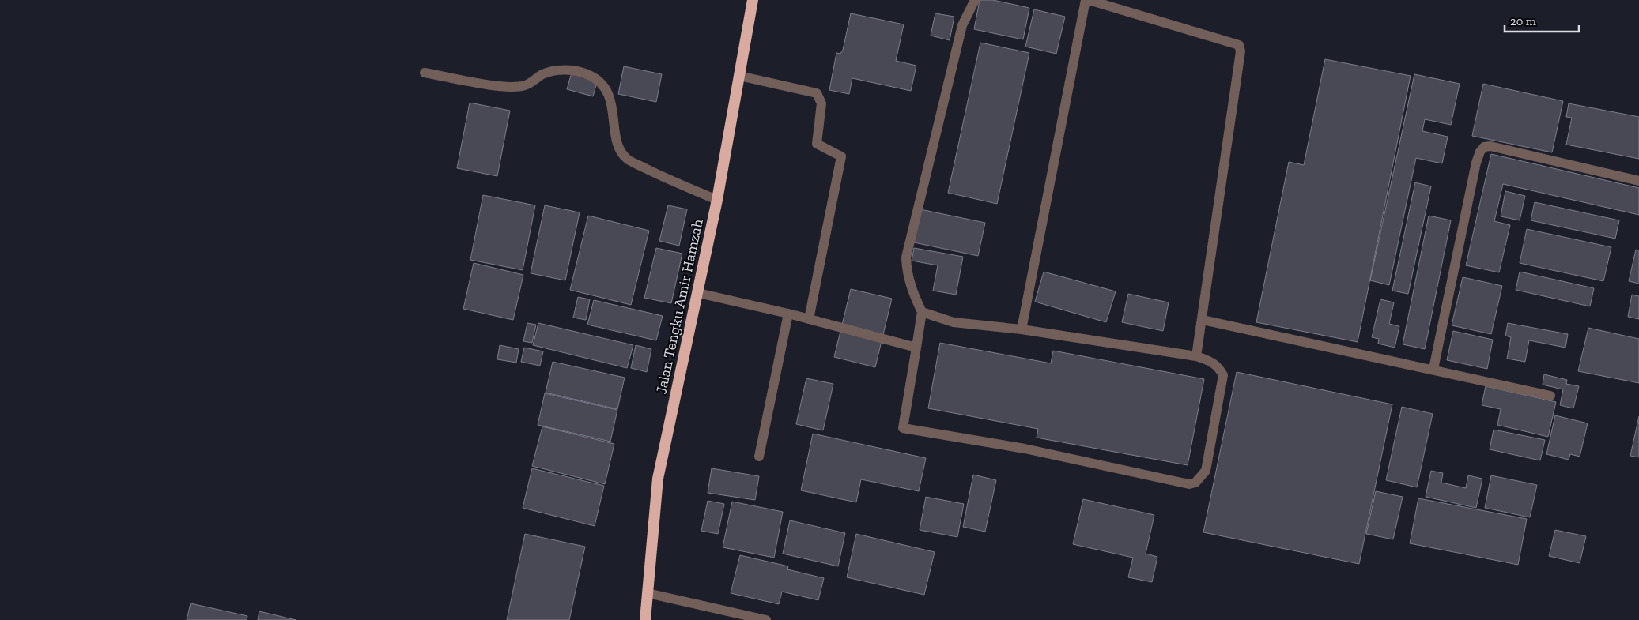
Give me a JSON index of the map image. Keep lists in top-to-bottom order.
{
  "streets": {
    "highway": ["Jalan Tengku Amir Hamzah"]
  },
  "scale_bar": "20 m"
}
